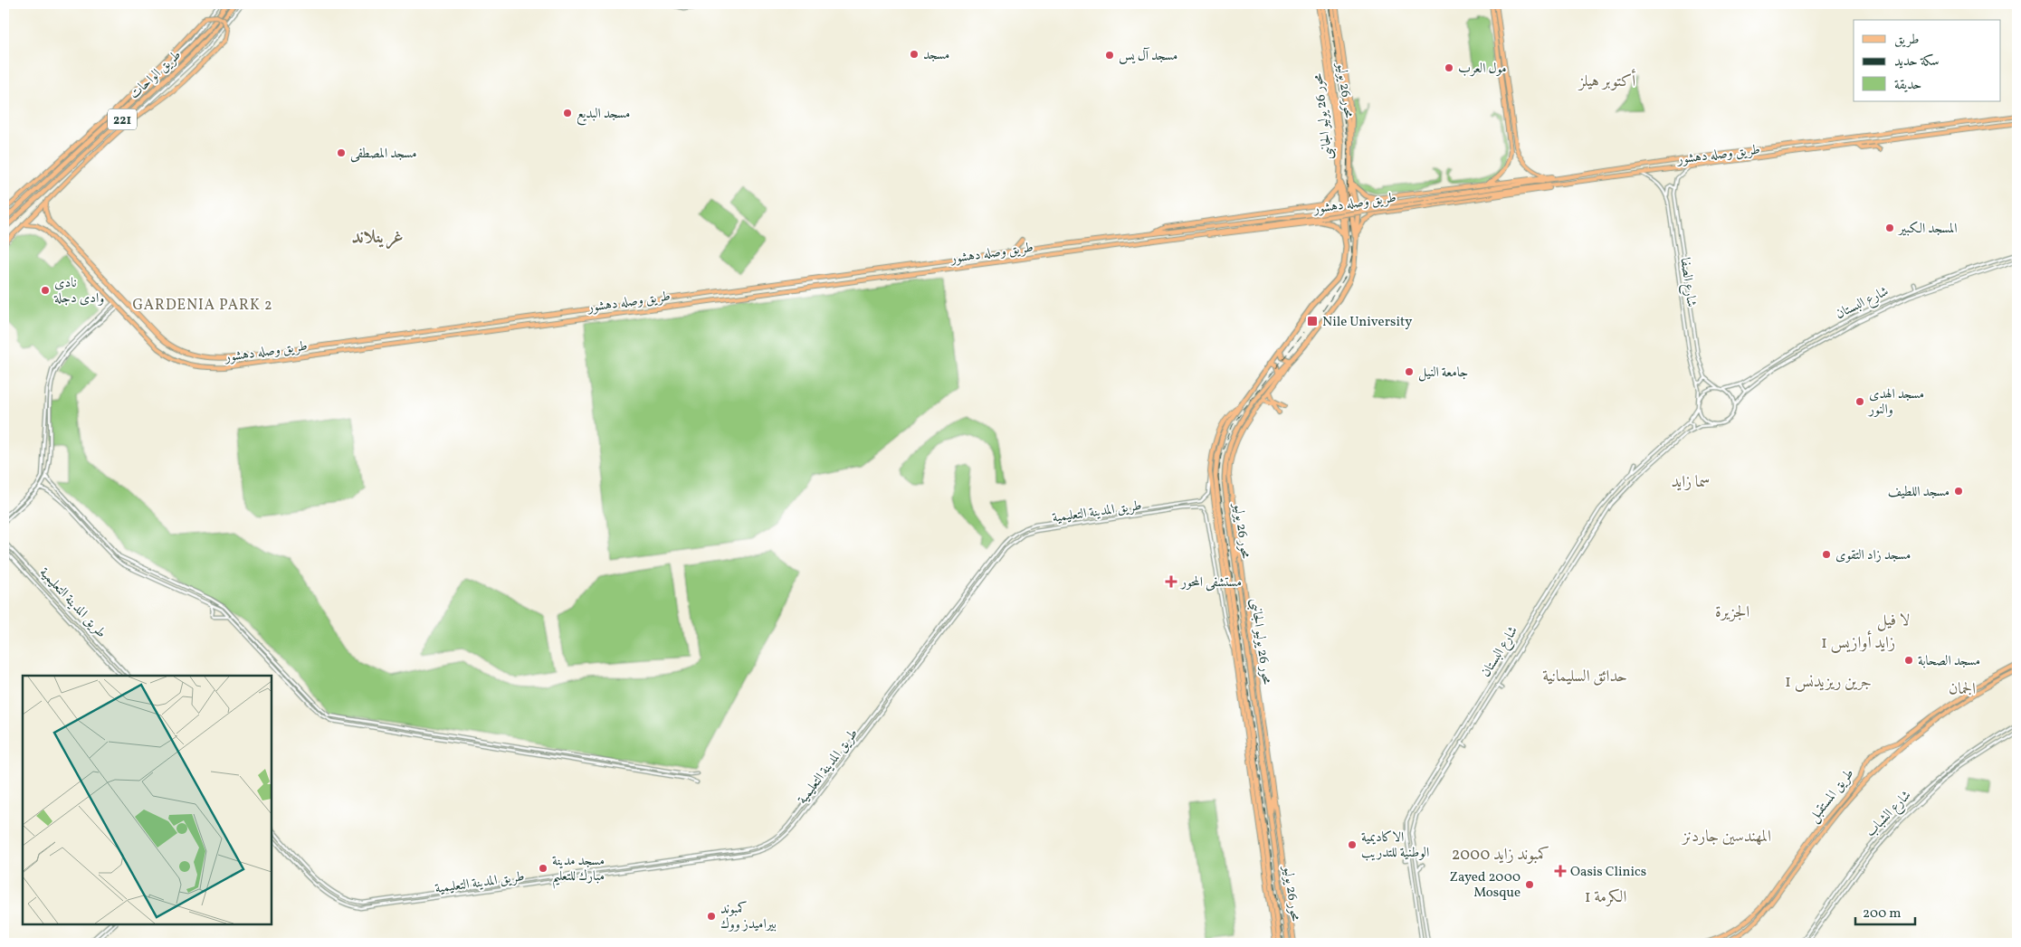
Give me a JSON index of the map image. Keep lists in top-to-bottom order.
{
  "streets": {
    "highway": ["طريق الواحات", "محور 26 يوليو", "221"],
    "main road": ["محور 26 يوليو الجانبى", "طريق وصله دهشور", "طريق المستقبل"],
    "street": [
      "شارع الصفا",
      "شارع البستان",
      "طريق المدينة التعليمية",
      "شارع الشباب"
    ]
  },
  "crossings": [
    ["محور 26 يوليو", "محور 26 يوليو الجانبى"],
    ["محور 26 يوليو الجانبى", "طريق المدينة التعليمية"],
    ["شارع الصفا", "شارع البستان"]
  ],
  "districts": [
    "أكتوبر هيلز",
    "غرينلاند",
    "GARDENIA PARK 2",
    "سما زايد",
    "الجزيرة",
    "لا فيل",
    "زايد أوازيس 1",
    "حدائق السليمانية",
    "جرين ريزيدنس 1",
    "الجمان",
    "المهندسين جاردنز",
    "كمبوند زايد 2000",
    "الكرمة 1"
  ],
  "places": {
    "other": [
      "مسجد",
      "مسجد آل يس",
      "مول العرب",
      "مسجد البديع",
      "مسجد المصطفى",
      "المسجد الكبير",
      "نادى وادى دجلة",
      "جامعة النيل",
      "مسجد الهدى والنور",
      "مسجد اللطيف",
      "مسجد زاد التقوى",
      "مسجد الصحابة",
      "الاكاديمية الوطنية للتدريب",
      "مسجد مدينة مبارك للتعليم",
      "Zayed 2000 Mosque",
      "كمبوند بيراميدز ووك"
    ],
    "transit": ["Nile University"],
    "health": ["مستشفى المحور", "Oasis Clinics"]
  },
  "legend": ["طريق", "سكة حديد", "حديقة"],
  "scale_bar": "200 m"
}
